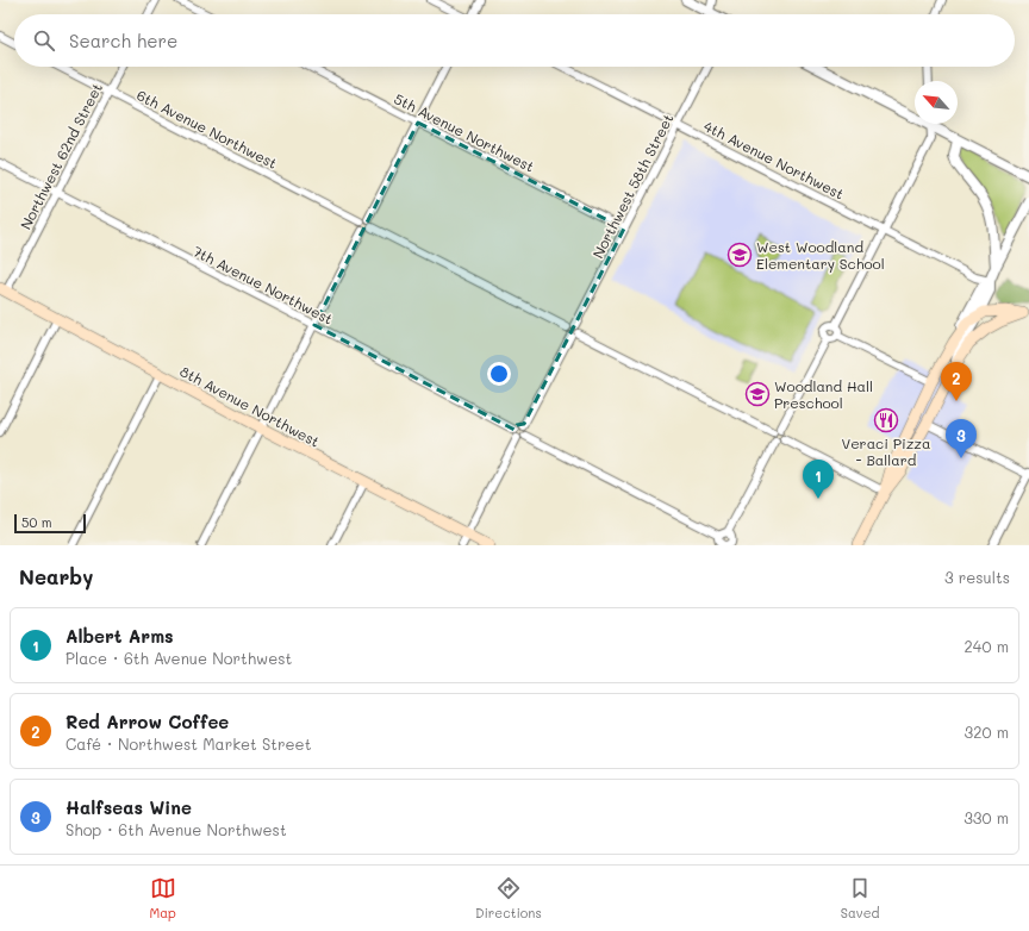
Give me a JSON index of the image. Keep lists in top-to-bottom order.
{
  "streets": {
    "main road": ["8th Avenue Northwest"],
    "street": [
      "6th Avenue Northwest",
      "5th Avenue Northwest",
      "Northwest 62nd Street",
      "4th Avenue Northwest",
      "Northwest 58th Street",
      "7th Avenue Northwest"
    ]
  },
  "crossings": [
    ["6th Avenue Northwest", "Northwest 62nd Street"],
    ["5th Avenue Northwest", "Northwest 58th Street"],
    ["Northwest 62nd Street", "7th Avenue Northwest"],
    ["Northwest 62nd Street", "8th Avenue Northwest"],
    ["4th Avenue Northwest", "Northwest 58th Street"]
  ],
  "places": {
    "school or university": ["West Woodland Elementary School", "Woodland Hall Preschool"],
    "restaurant": ["Veraci Pizza - Ballard"]
  },
  "scale_bar": "50 m",
  "north": "top left",
  "page": {
    "search": "Search here",
    "pins": ["2", "3", "1"],
    "scale": "50 m",
    "heading": ["Nearby", "3 results"],
    "list": [
      {
        "mark": "1",
        "name": "Albert Arms",
        "note": "Place · 6th Avenue Northwest",
        "value": "240 m"
      },
      {
        "mark": "2",
        "name": "Red Arrow Coffee",
        "note": "Café · Northwest Market Street",
        "value": "320 m"
      },
      {
        "mark": "3",
        "name": "Halfseas Wine",
        "note": "Shop · 6th Avenue Northwest",
        "value": "330 m"
      }
    ],
    "nav": ["Map", "Directions", "Saved"]
  }
}
